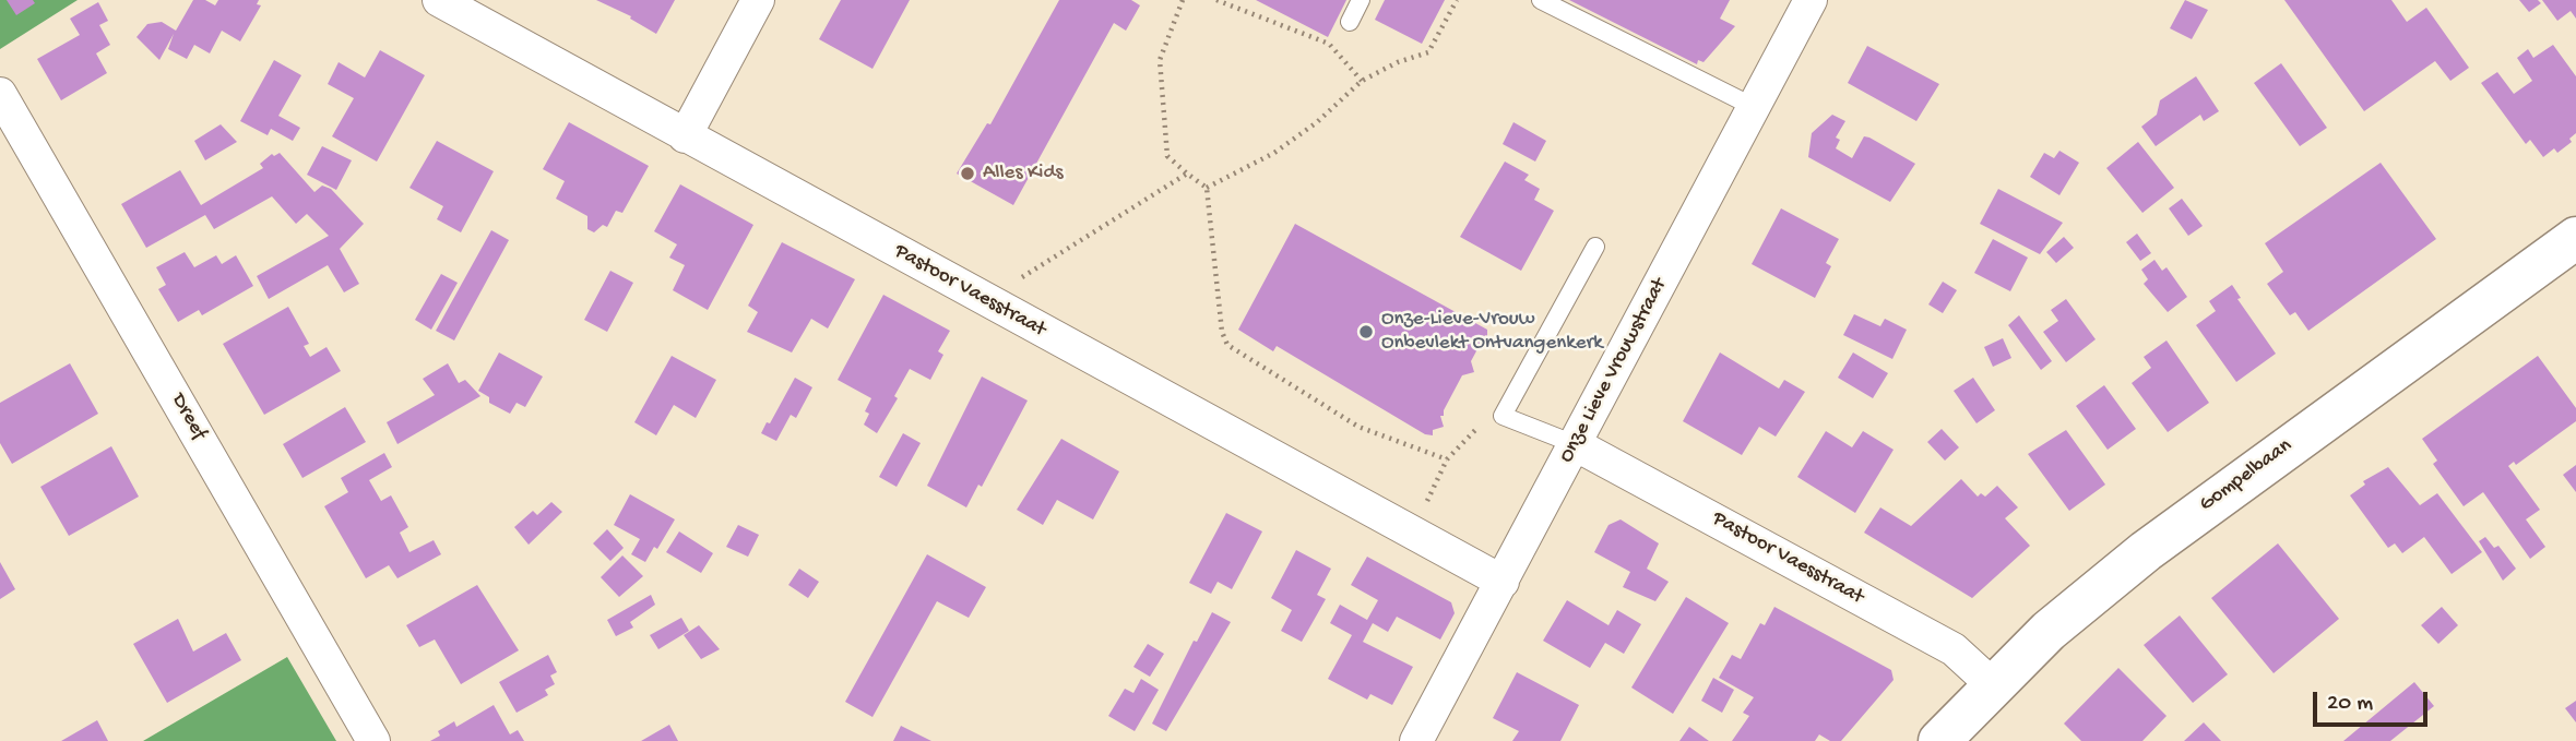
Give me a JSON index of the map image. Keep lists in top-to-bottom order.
{
  "streets": {
    "street": [
      "Pastoor Vaesstraat",
      "Onze Lieve Vrouwstraat",
      "Dreef",
      "Gompelbaan"
    ]
  },
  "crossings": [
    ["Pastoor Vaesstraat", "Onze Lieve Vrouwstraat"],
    ["Pastoor Vaesstraat", "Gompelbaan"]
  ],
  "places": ["Alles Kids", "Onze-Lieve-Vrouw Onbevlekt Ontvangenkerk"],
  "scale_bar": "20 m"
}
